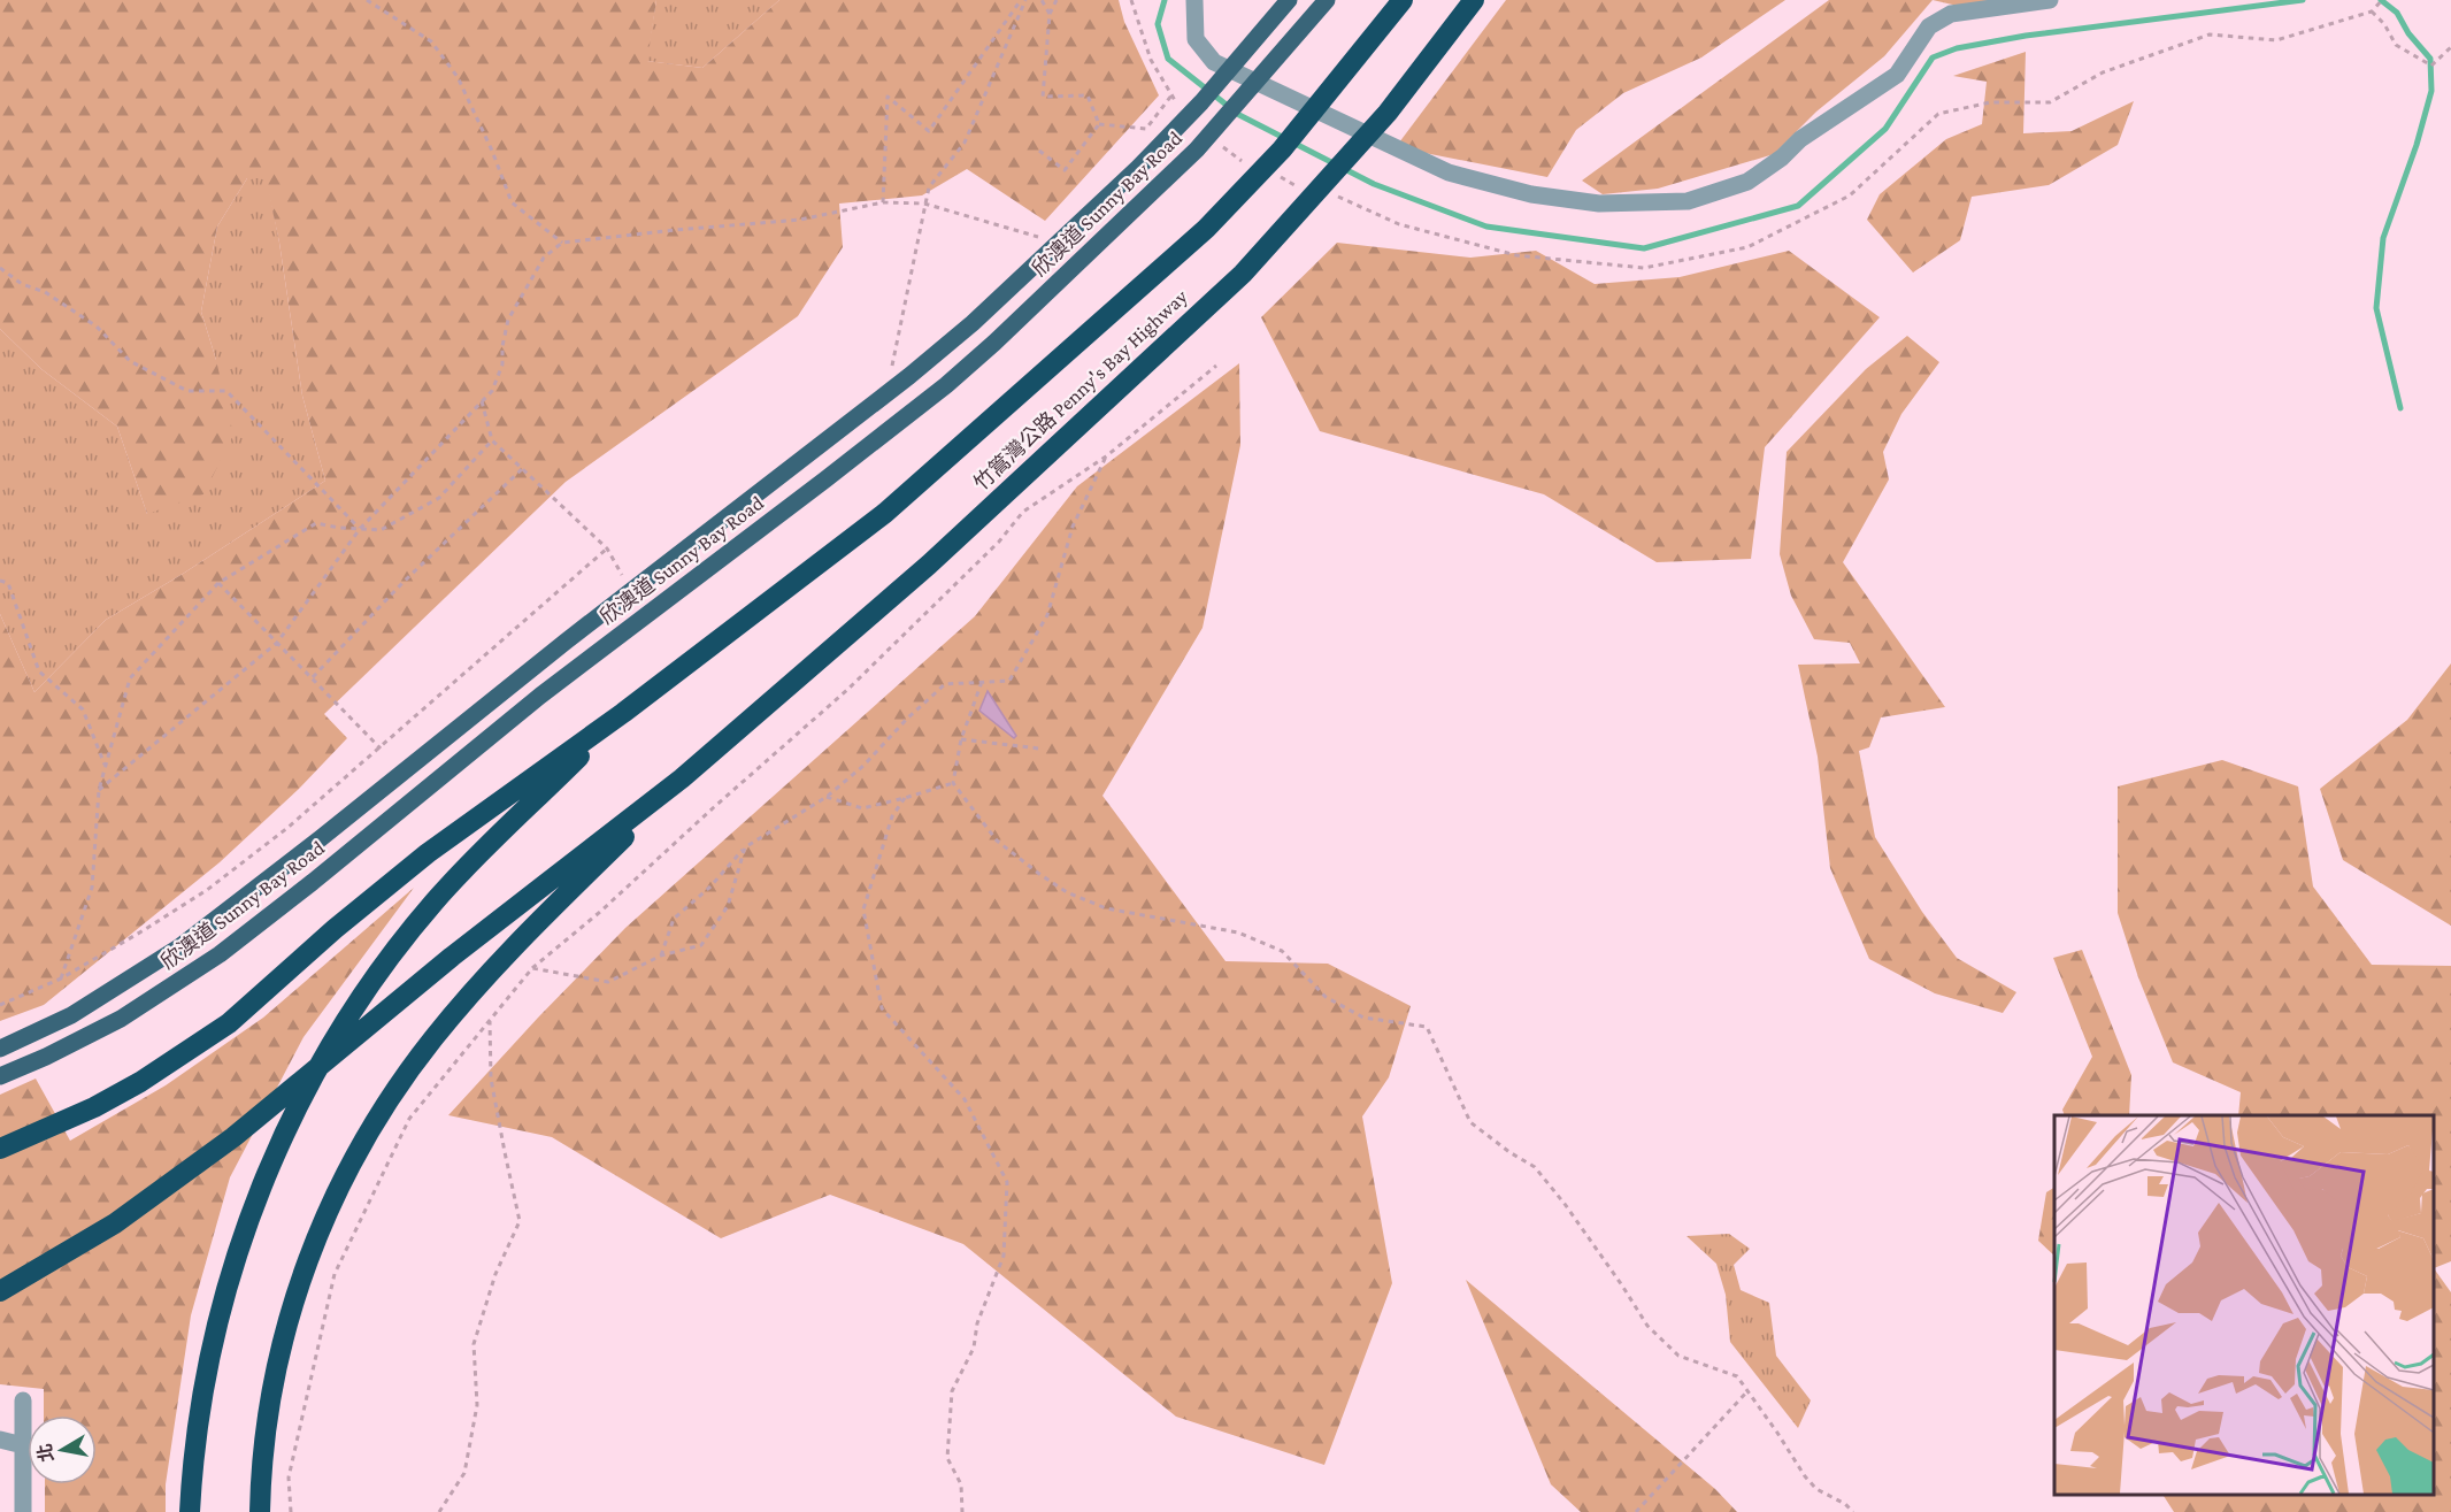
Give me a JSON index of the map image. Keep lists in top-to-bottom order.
{
  "streets": {
    "highway": ["竹篙灣公路 Penny's Bay Highway"],
    "main road": ["欣澳道 Sunny Bay Road"]
  },
  "north": "left"
}
